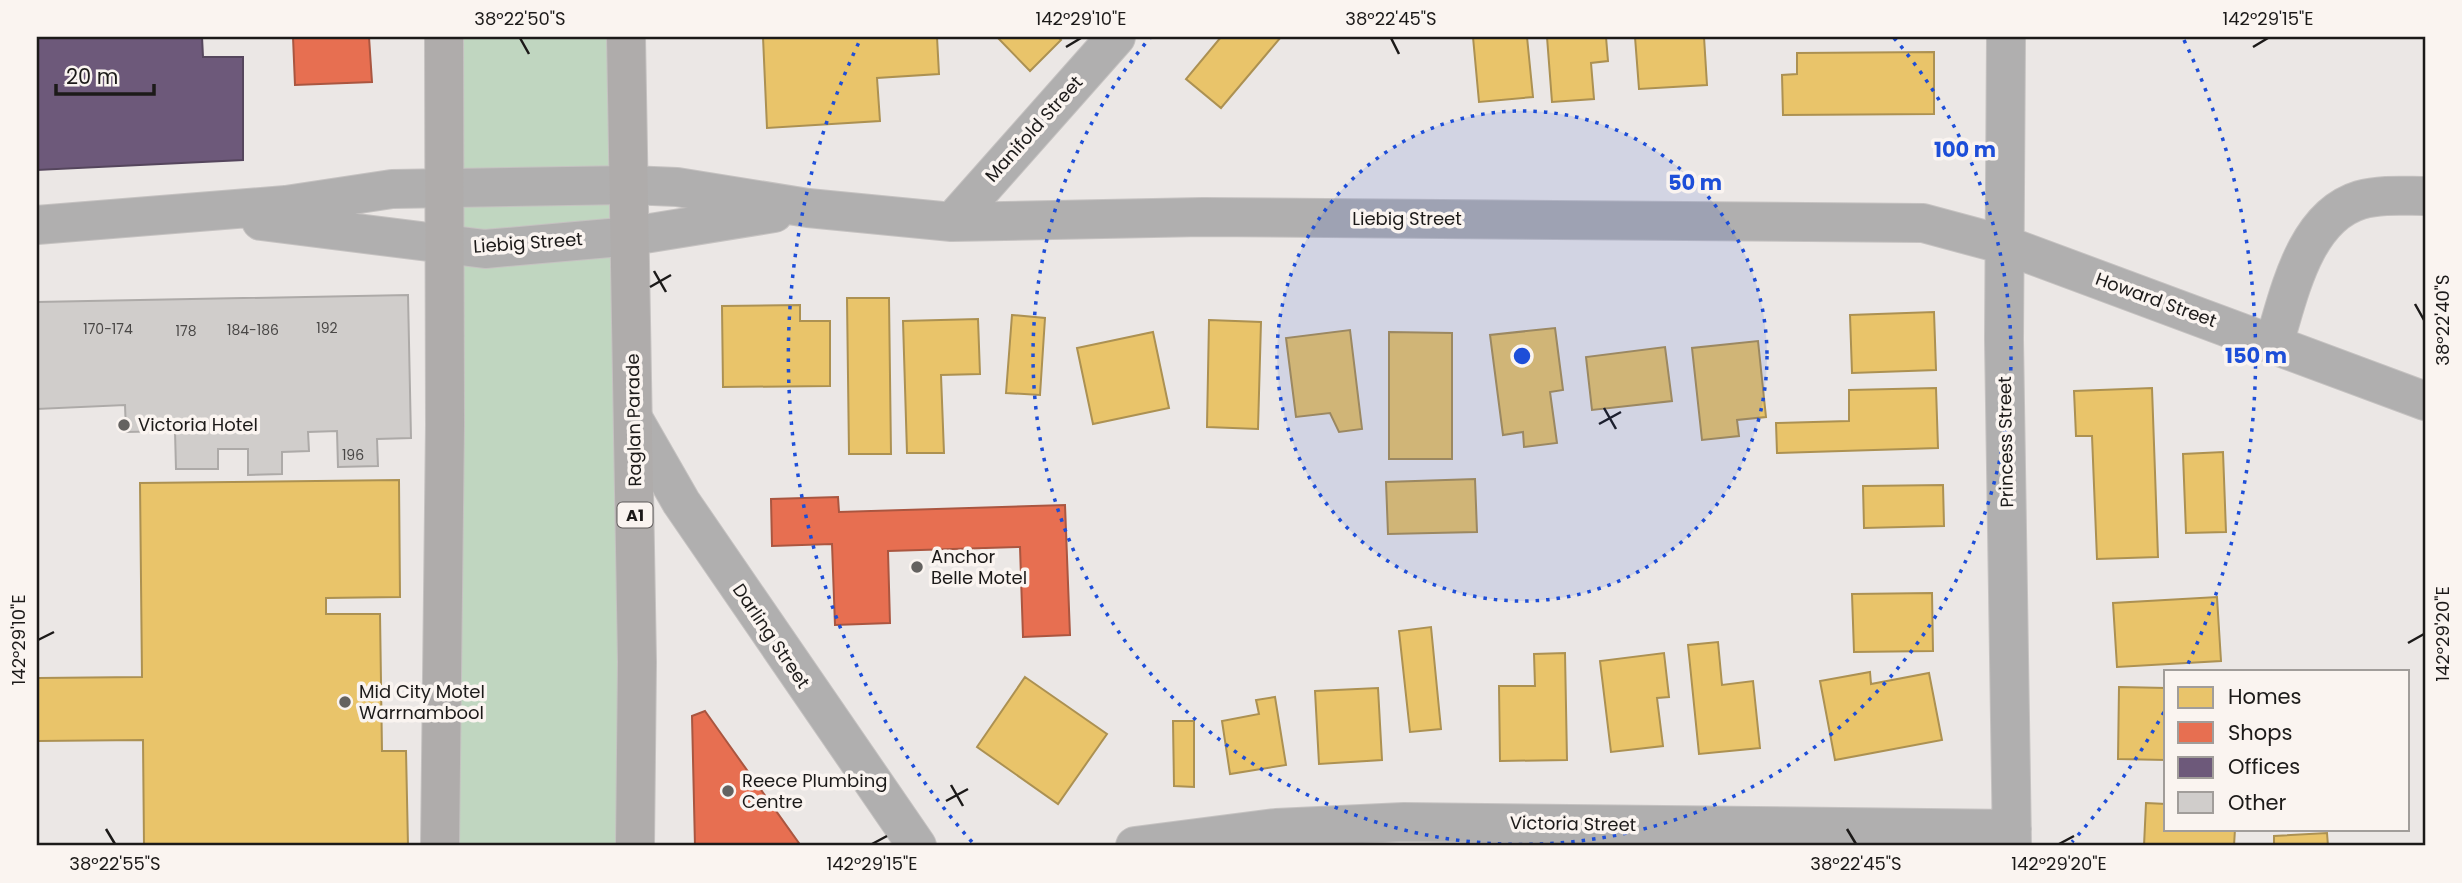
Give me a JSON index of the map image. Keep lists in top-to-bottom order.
{
  "streets": {
    "highway": ["Raglan Parade", "A1"],
    "street": [
      "Manifold Street",
      "Liebig Street",
      "Howard Street",
      "Princess Street",
      "Darling Street",
      "Victoria Street"
    ]
  },
  "crossings": [
    ["Manifold Street", "Liebig Street"],
    ["Liebig Street", "Howard Street"],
    ["Liebig Street", "Raglan Parade"],
    ["Liebig Street", "Princess Street"],
    ["Howard Street", "Princess Street"],
    ["Raglan Parade", "Darling Street"],
    ["Princess Street", "Victoria Street"]
  ],
  "places": [
    "Victoria Hotel",
    "Anchor Belle Motel",
    "Mid City Motel Warrnambool",
    "Reece Plumbing Centre"
  ],
  "house_numbers": [
    "192",
    "170-174",
    "184-186",
    "178",
    "196"
  ],
  "legend": [
    "Homes",
    "Shops",
    "Offices",
    "Other"
  ],
  "scale_bar": "20 m",
  "coordinates": [
    "38°22'50\"S",
    "142°29'10\"E",
    "38°22'45\"S",
    "142°29'15\"E",
    "38°22'40\"S",
    "142°29'20\"E",
    "38°22'55\"S"
  ],
  "rings": ["100 m", "50 m", "150 m"]
}
